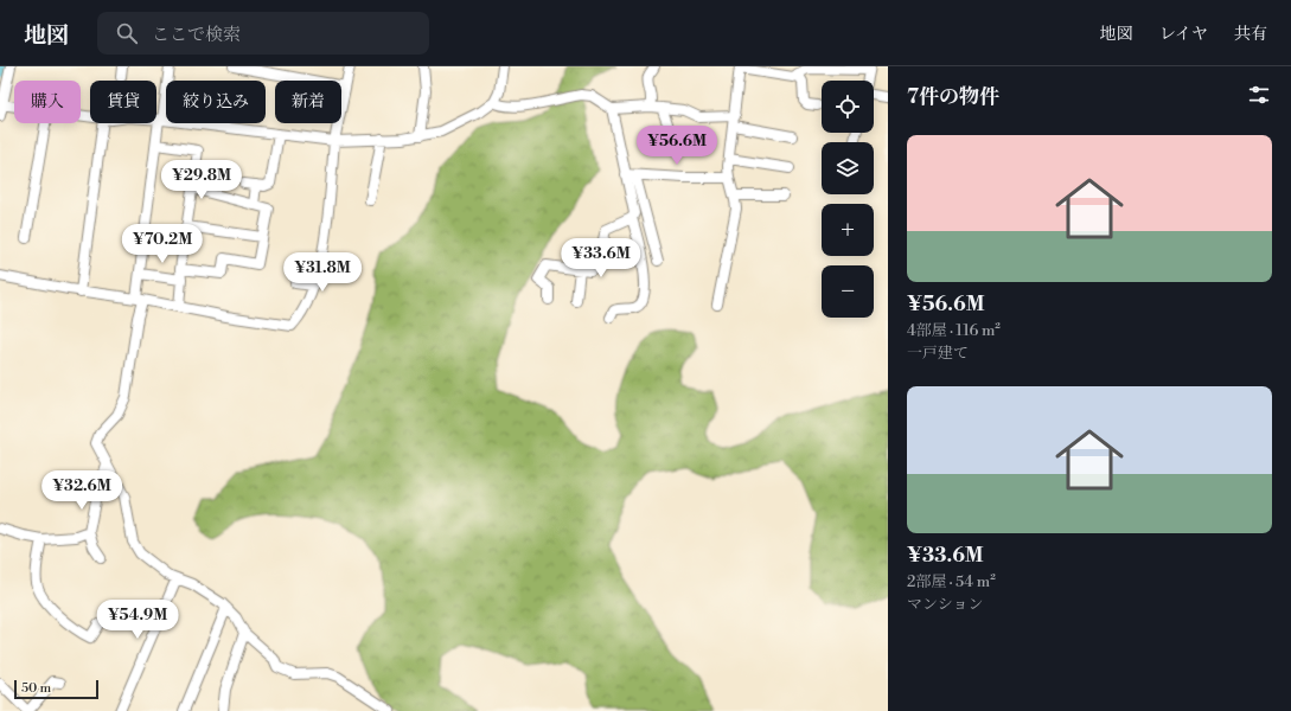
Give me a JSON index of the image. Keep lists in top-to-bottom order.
{
  "scale_bar": "50 m",
  "page": {
    "header": "地図",
    "search": "ここで検索",
    "nav": ["地図", "レイヤ", "共有"],
    "heading": "7件の物件",
    "map_buttons": ["+", "−"],
    "chip": [
      "購入",
      "賃貸",
      "絞り込み",
      "新着"
    ],
    "list": [
      {
        "name": "¥56.6M",
        "note": "4部屋 · 116 m² · 一戸建て"
      },
      {
        "name": "¥33.6M",
        "note": "2部屋 · 54 m² · マンション"
      }
    ],
    "price": [
      "¥56.6M",
      "¥29.8M",
      "¥70.2M",
      "¥33.6M",
      "¥31.8M",
      "¥32.6M",
      "¥54.9M"
    ],
    "scale": "50 m"
  }
}
